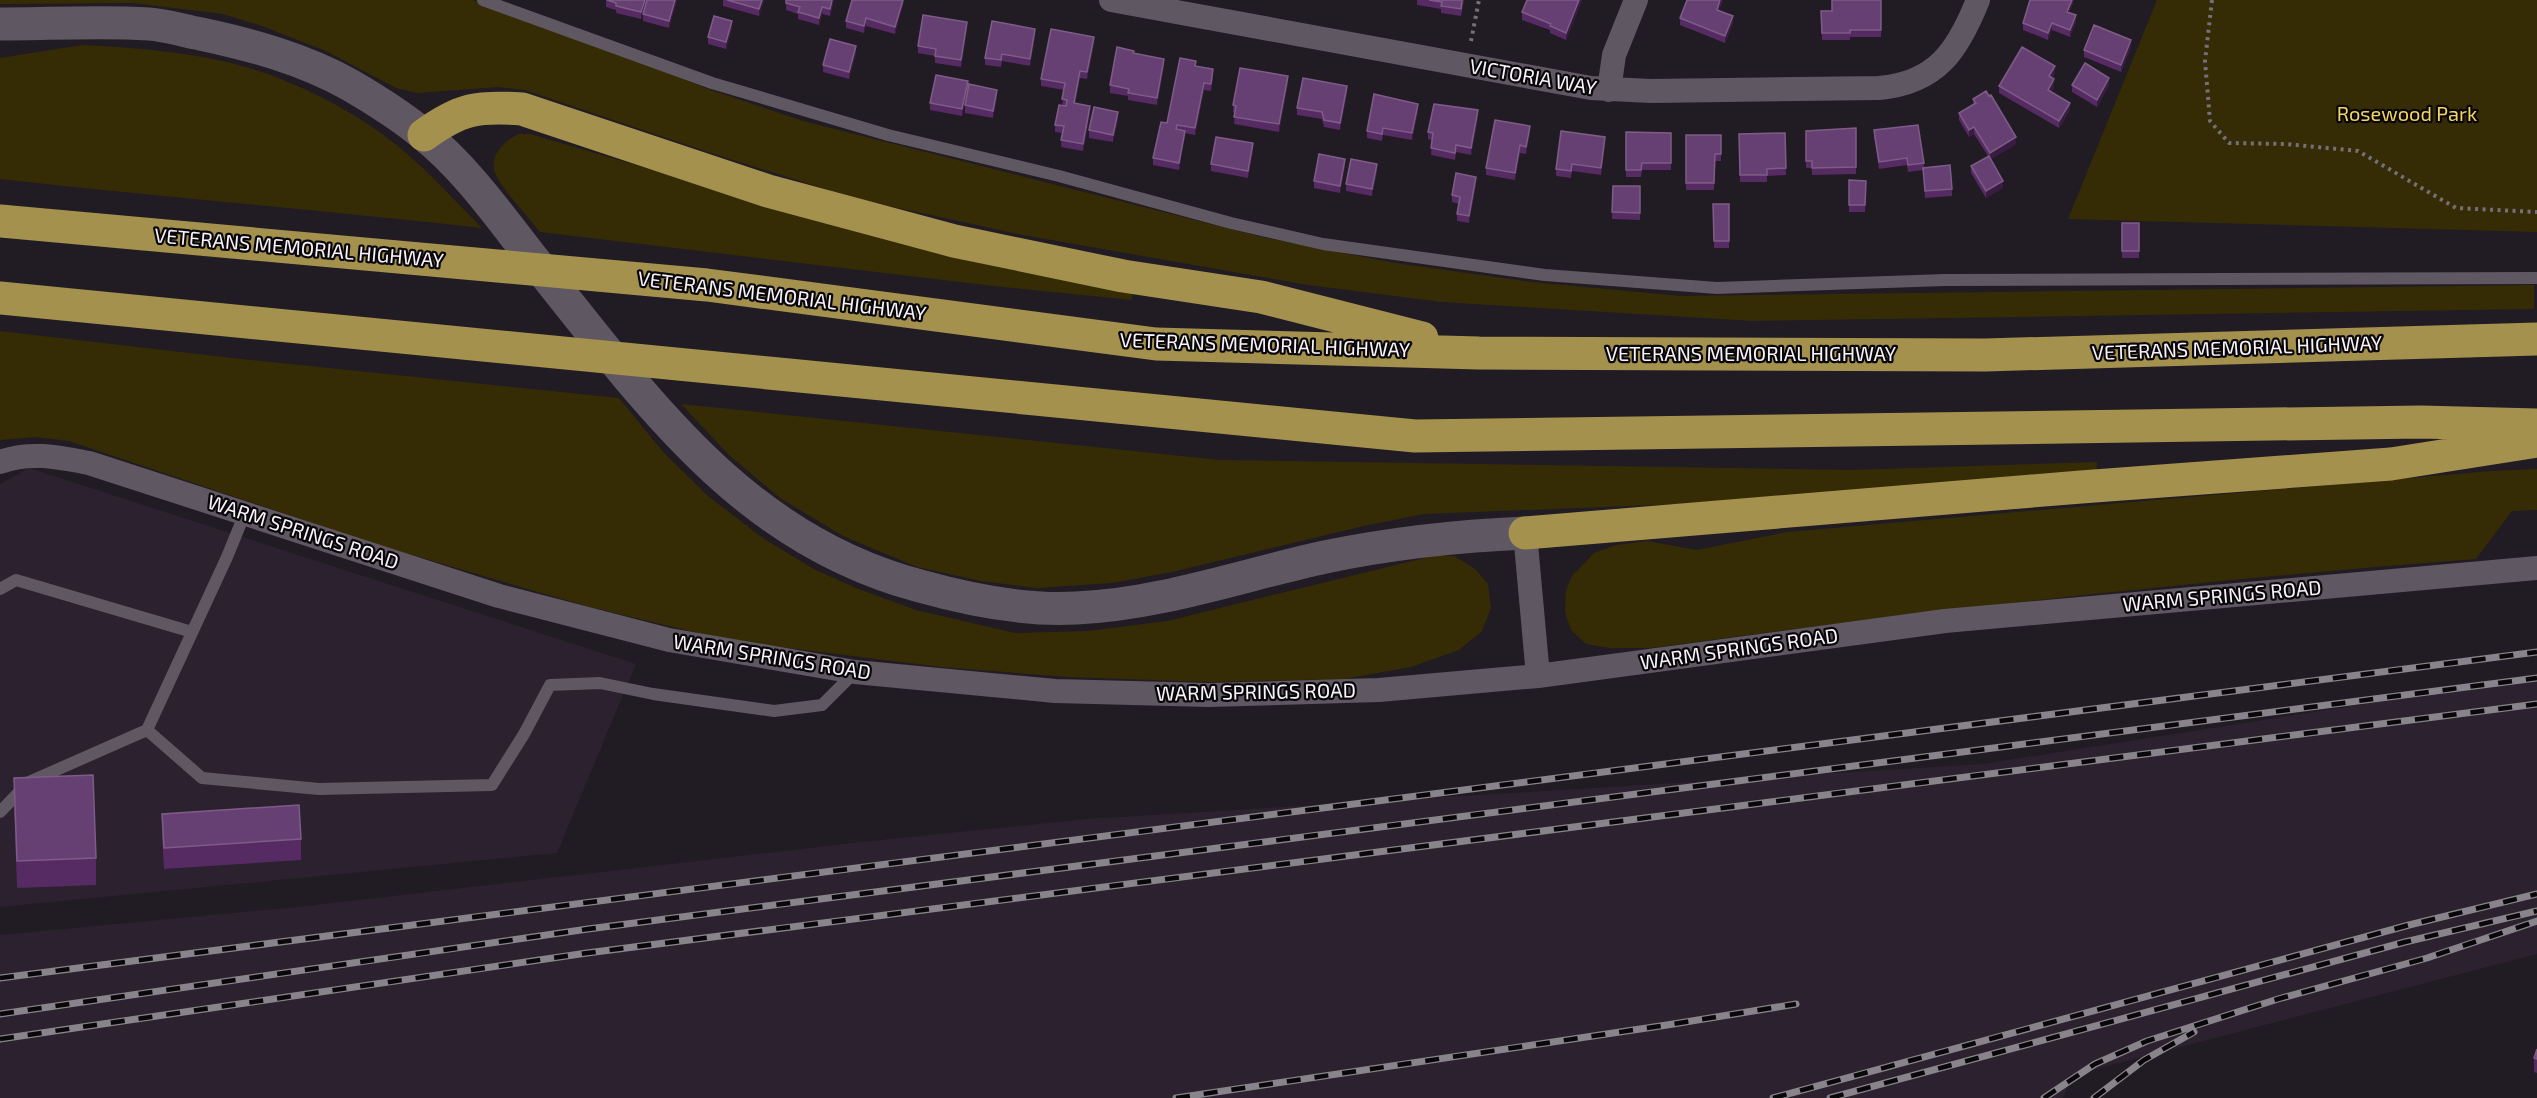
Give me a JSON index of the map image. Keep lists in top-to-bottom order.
{
  "streets": {
    "highway": ["VETERANS MEMORIAL HIGHWAY"],
    "street": ["VICTORIA WAY", "WARM SPRINGS ROAD"]
  },
  "parks": ["Rosewood Park"]
}
